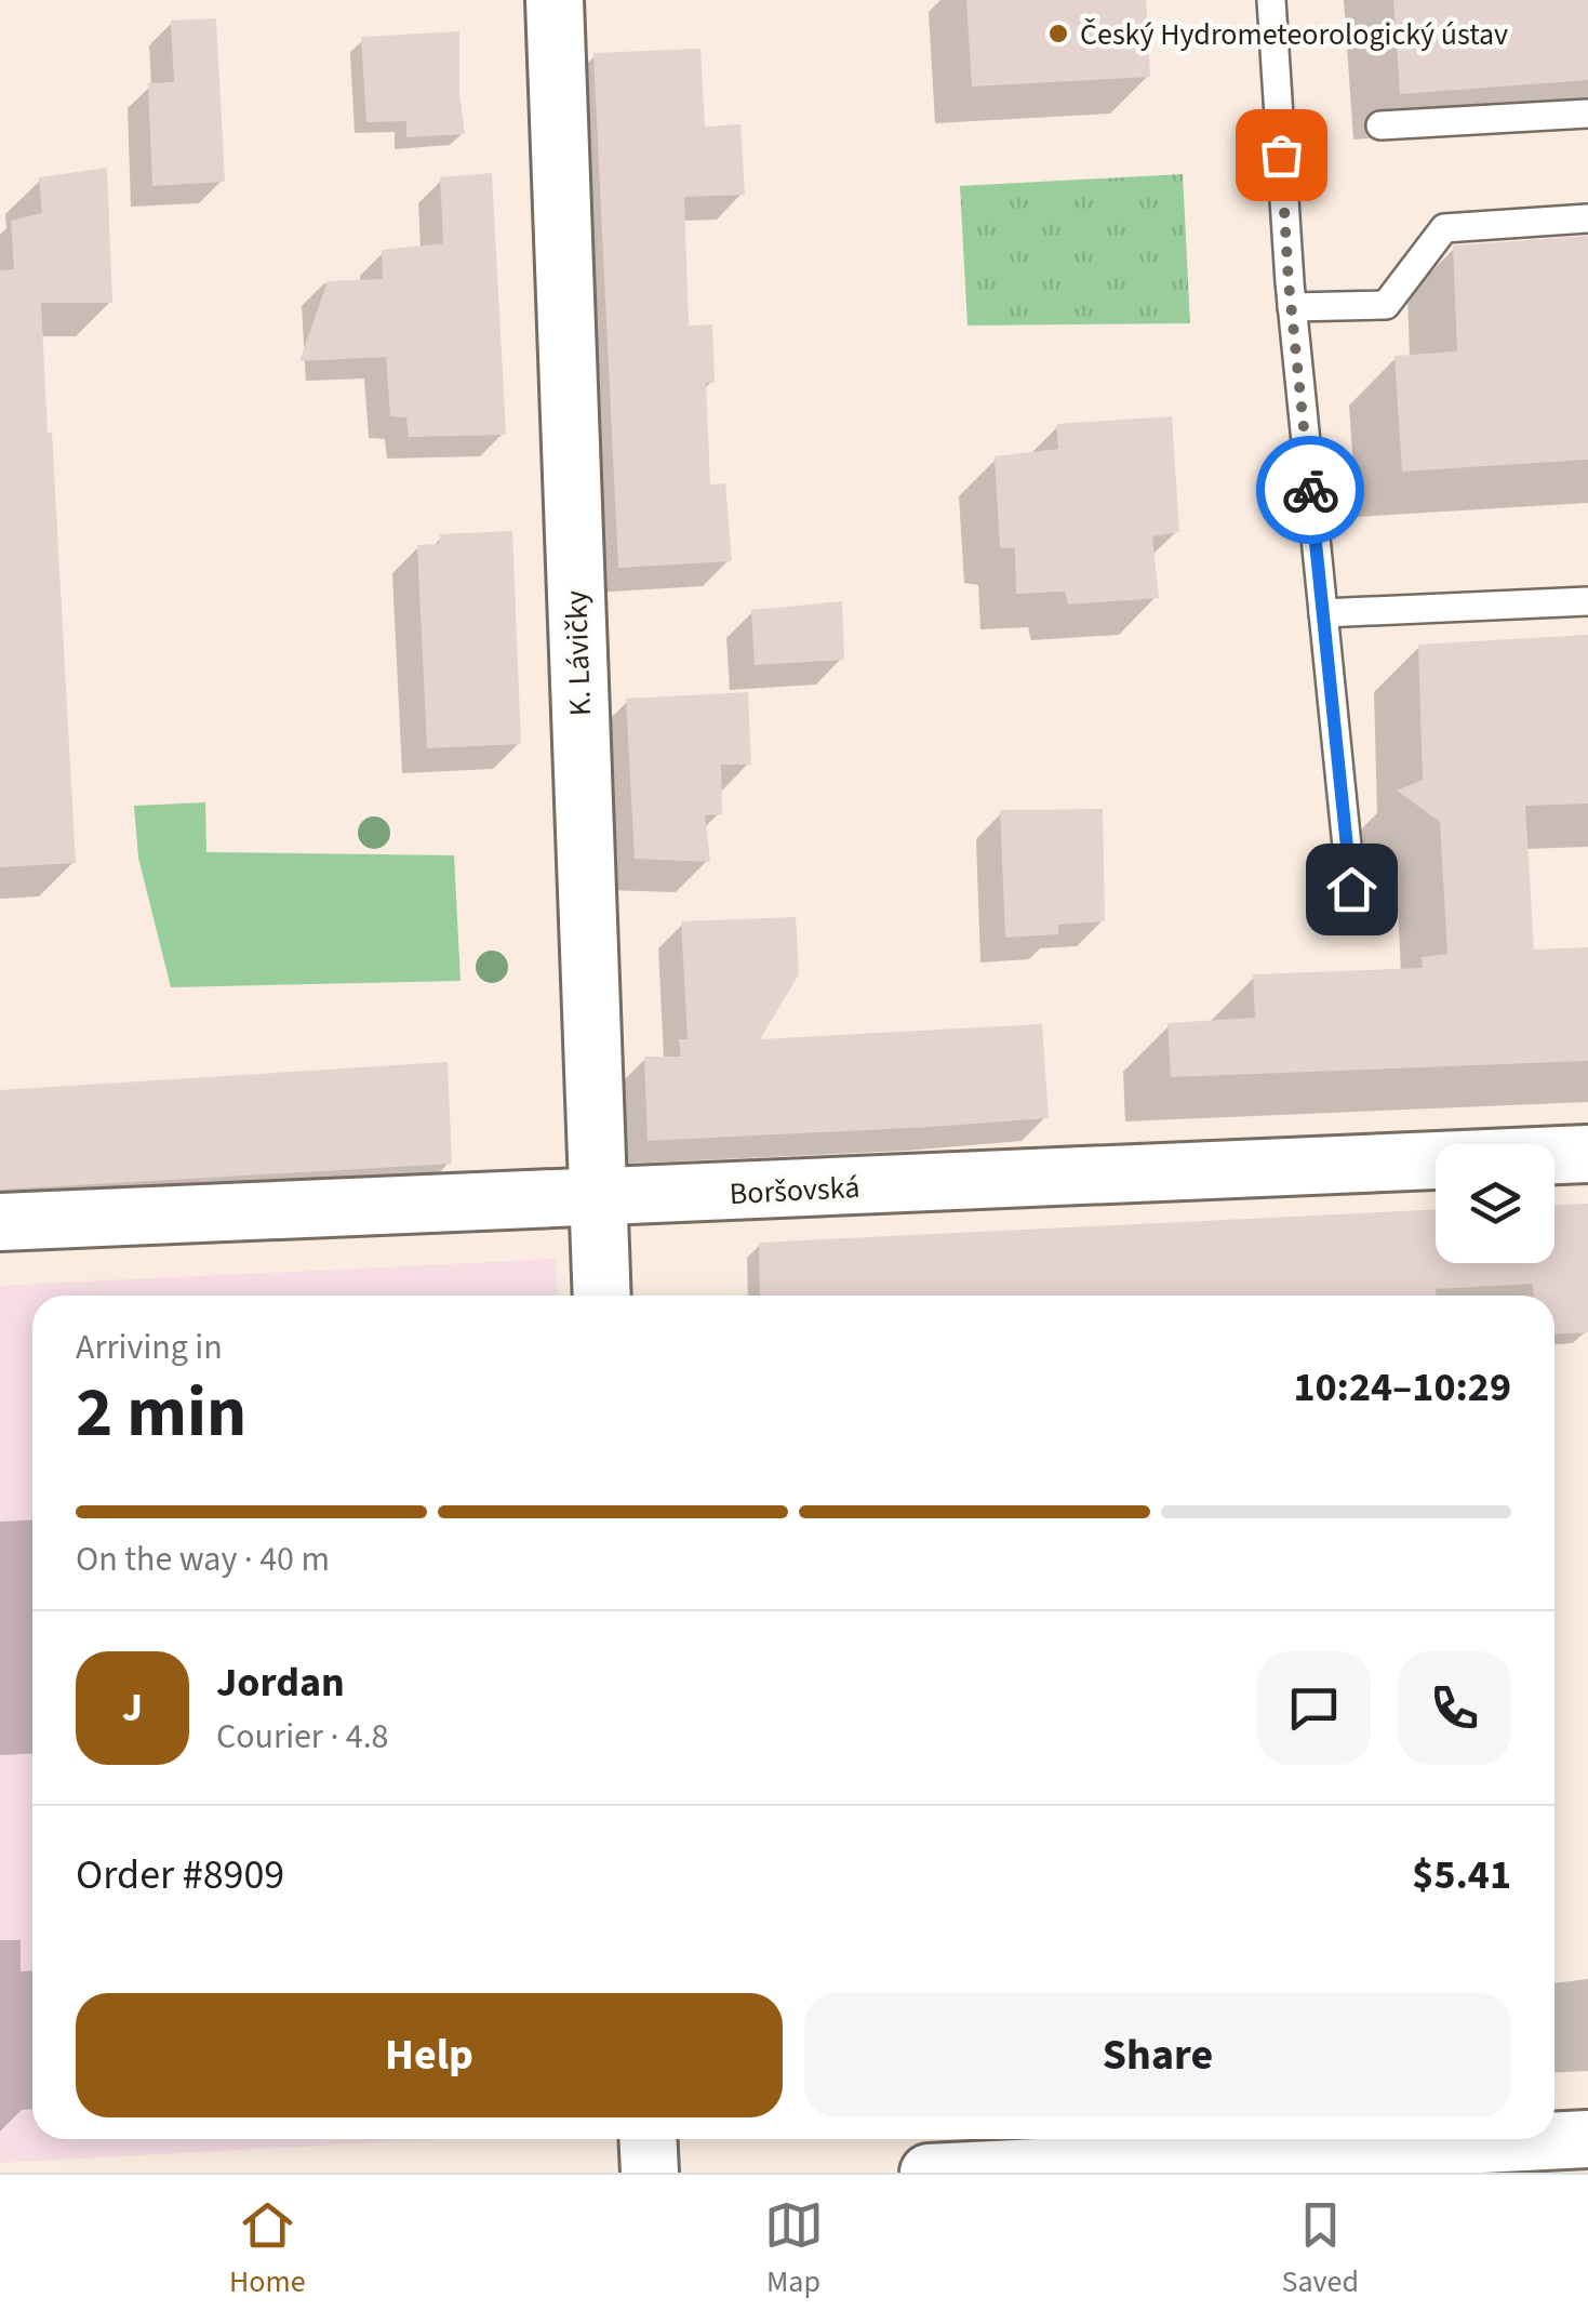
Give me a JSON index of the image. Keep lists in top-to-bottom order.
{
  "streets": {
    "street": ["K. Lávičky", "Boršovská"]
  },
  "crossings": [
    ["K. Lávičky", "Boršovská"]
  ],
  "places": ["Český Hydrometeorologický ústav"],
  "page": {
    "heading": ["2 min", "Arriving in", "10:24–10:29"],
    "panel": [
      "Jordan",
      "Courier · 4.8",
      "Order #8909",
      "$5.41"
    ],
    "bar": "On the way · 40 m",
    "round": "J",
    "buttons": ["Help", "Share"],
    "tabs": ["Home", "Map", "Saved"]
  }
}
